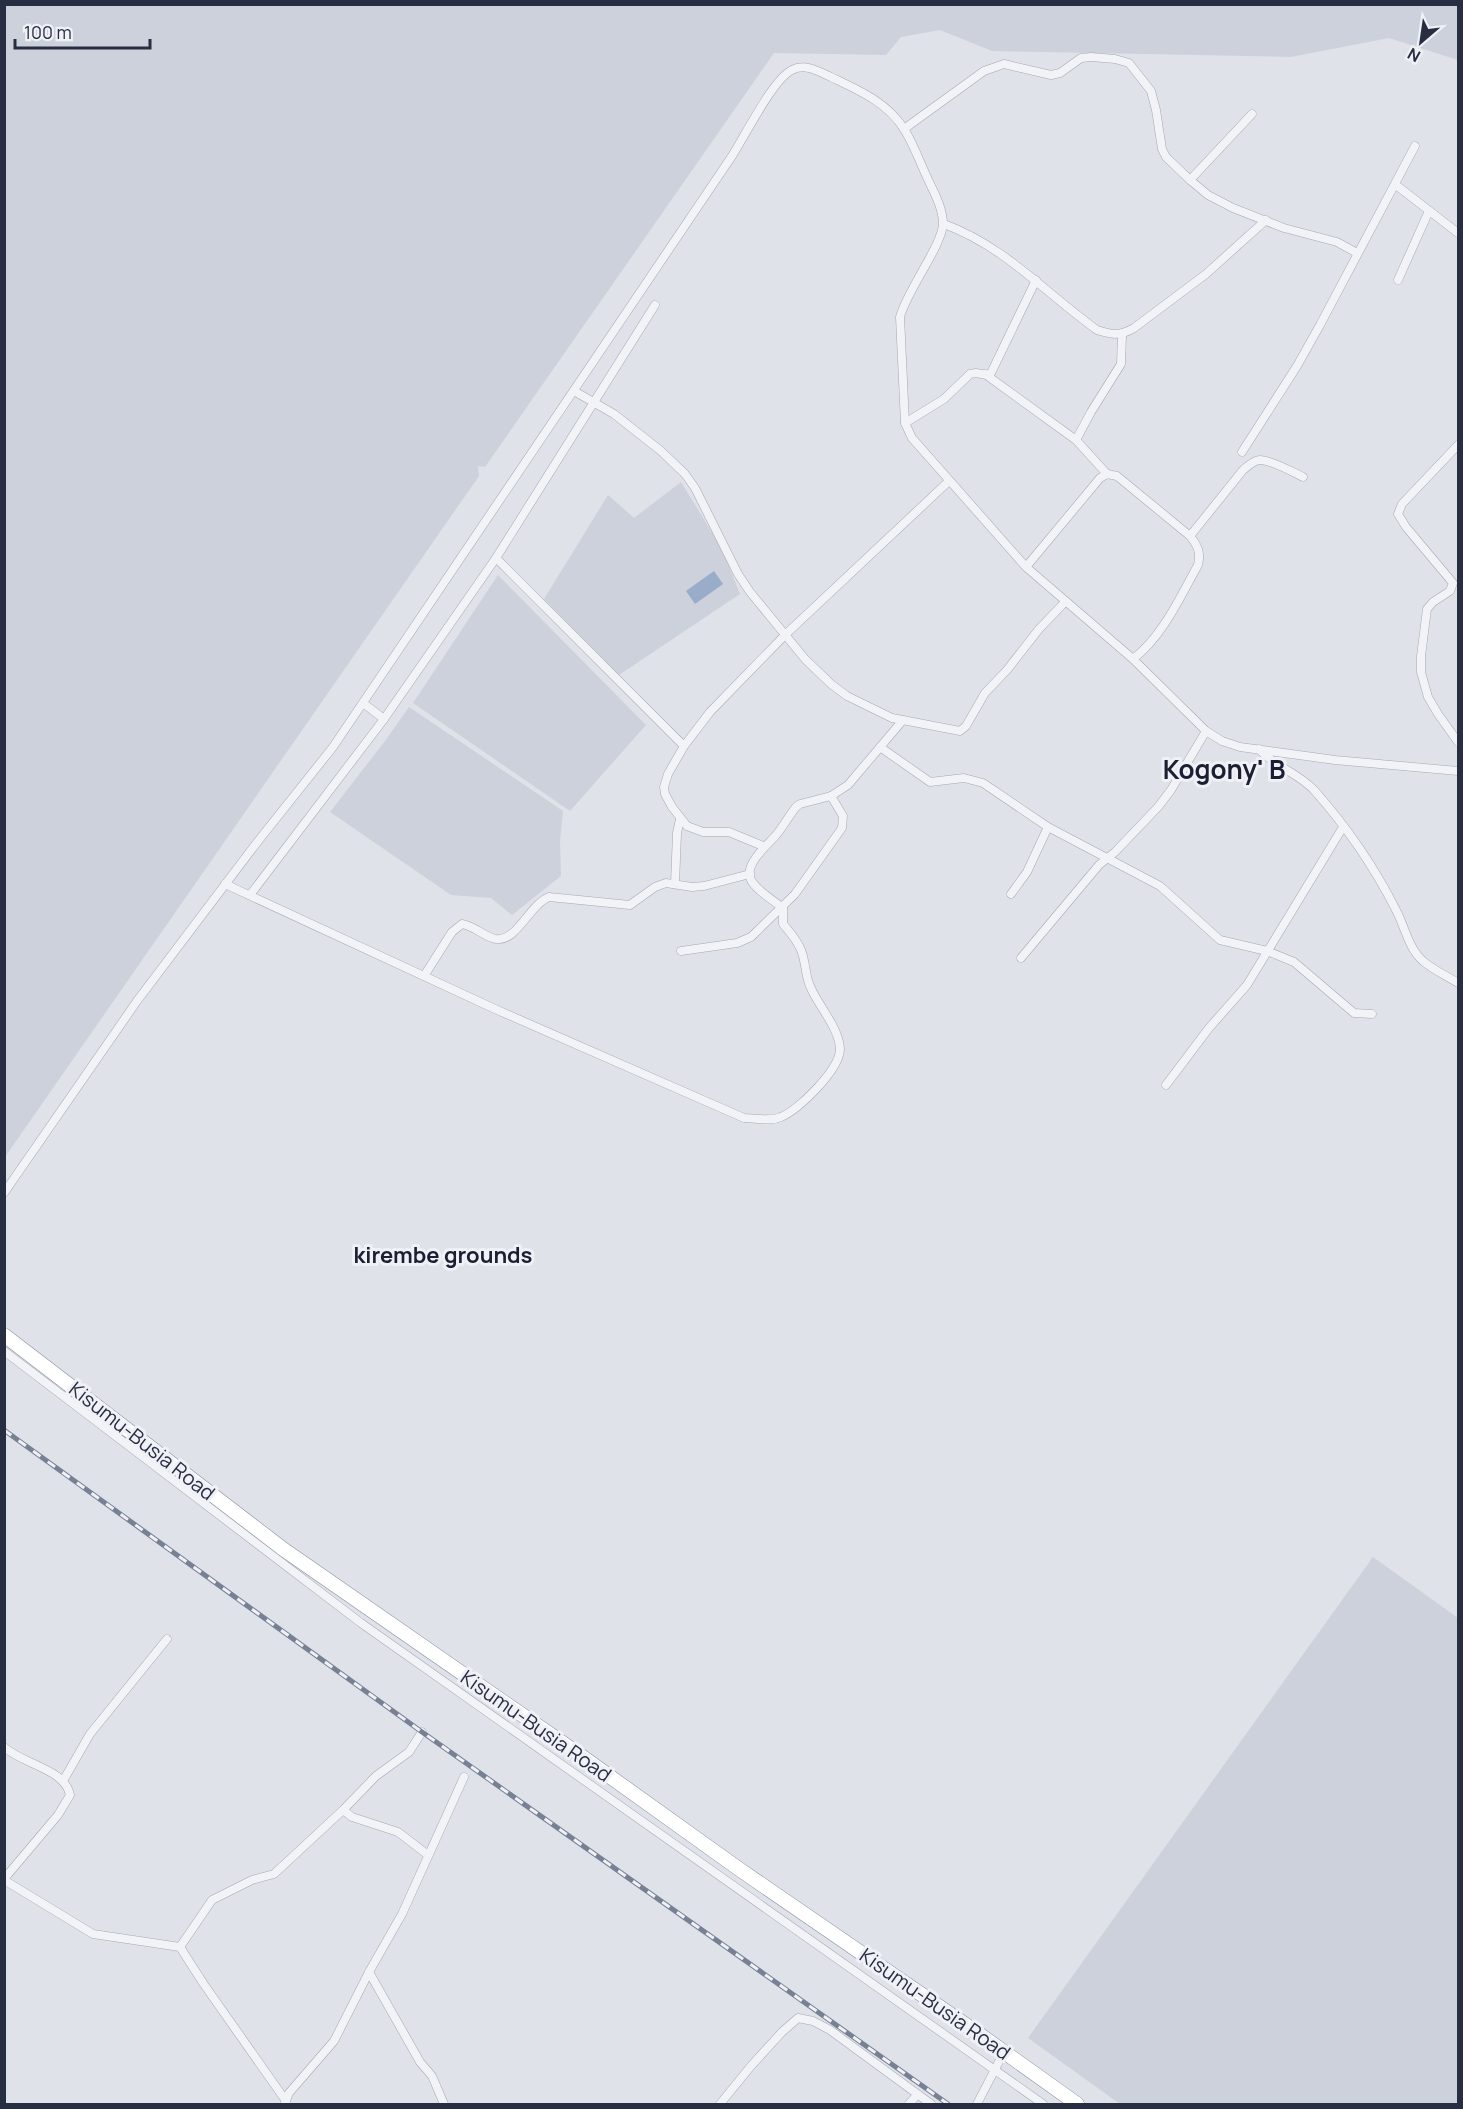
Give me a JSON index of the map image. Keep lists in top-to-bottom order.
{
  "streets": {
    "highway": ["Kisumu-Busia Road"]
  },
  "districts": ["Kogony' B", "kirembe grounds"],
  "scale_bar": "100 m",
  "north": "bottom left"
}
